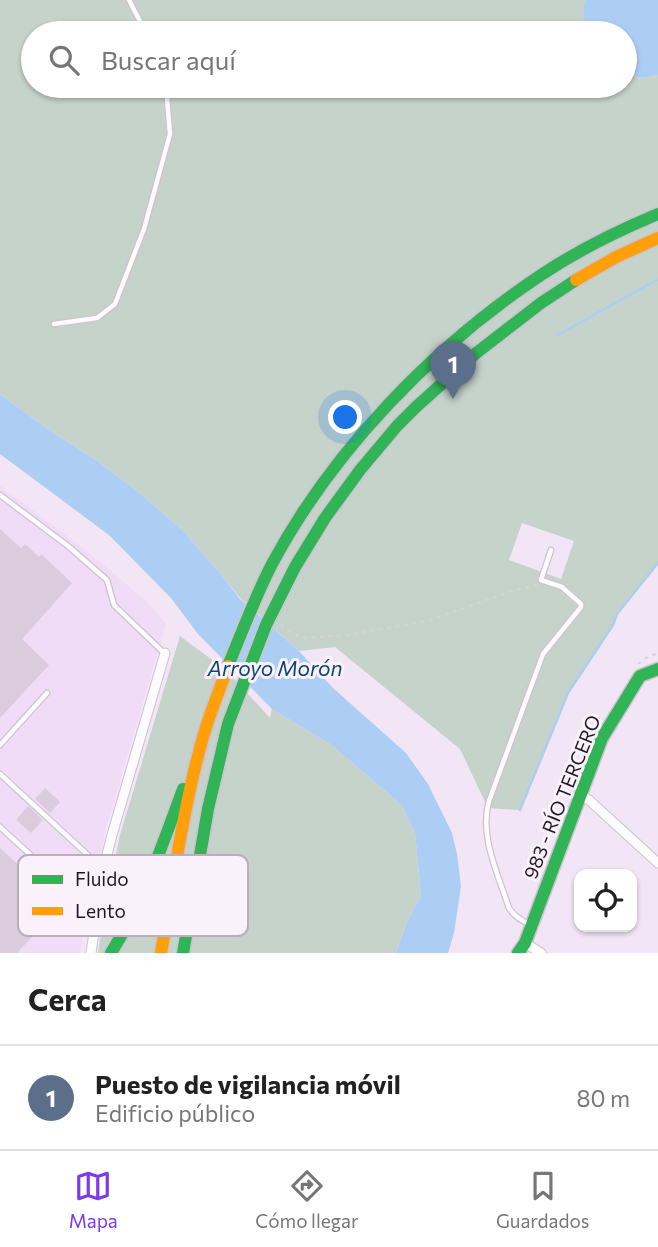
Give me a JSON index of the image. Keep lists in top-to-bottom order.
{
  "streets": {
    "main road": ["983 - RÍO TERCERO"]
  },
  "water": ["Arroyo Morón"],
  "legend": ["Fluido", "Lento"],
  "page": {
    "search": "Buscar aquí",
    "pins": "1",
    "heading": "Cerca",
    "list": [
      {
        "mark": "1",
        "name": "Puesto de vigilancia móvil",
        "note": "Edificio público",
        "value": "80 m"
      }
    ],
    "nav": ["Mapa", "Cómo llegar", "Guardados"]
  }
}
